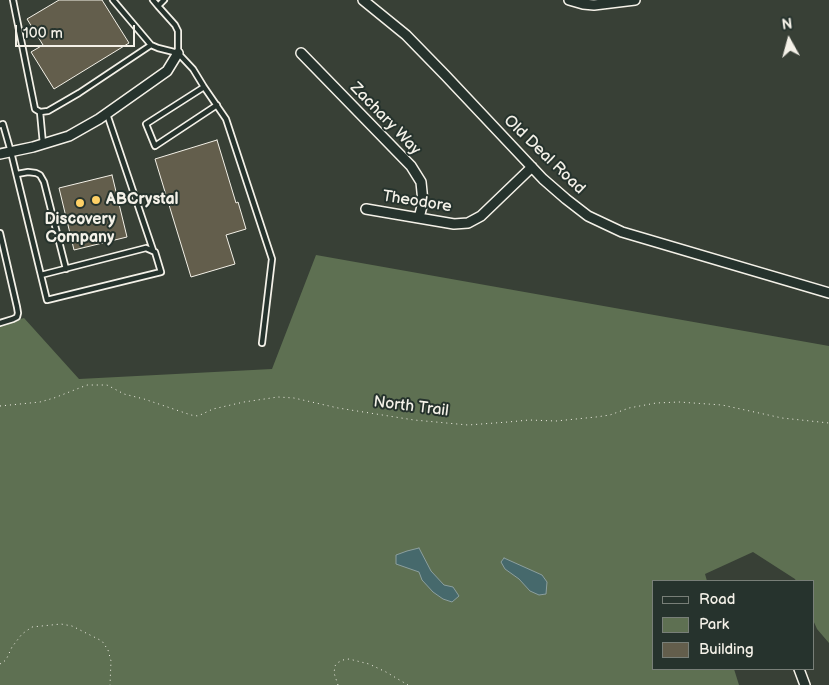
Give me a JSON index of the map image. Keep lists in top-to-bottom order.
{
  "streets": {
    "street": ["Zachary Way", "Old Deal Road", "Theodore"],
    "path": ["North Trail"]
  },
  "crossings": [
    ["Zachary Way", "Theodore"],
    ["Old Deal Road", "Theodore"]
  ],
  "places": ["ABCrystal", "Discovery Company"],
  "legend": ["Road", "Park", "Building"],
  "scale_bar": "100 m",
  "north": "top"
}
